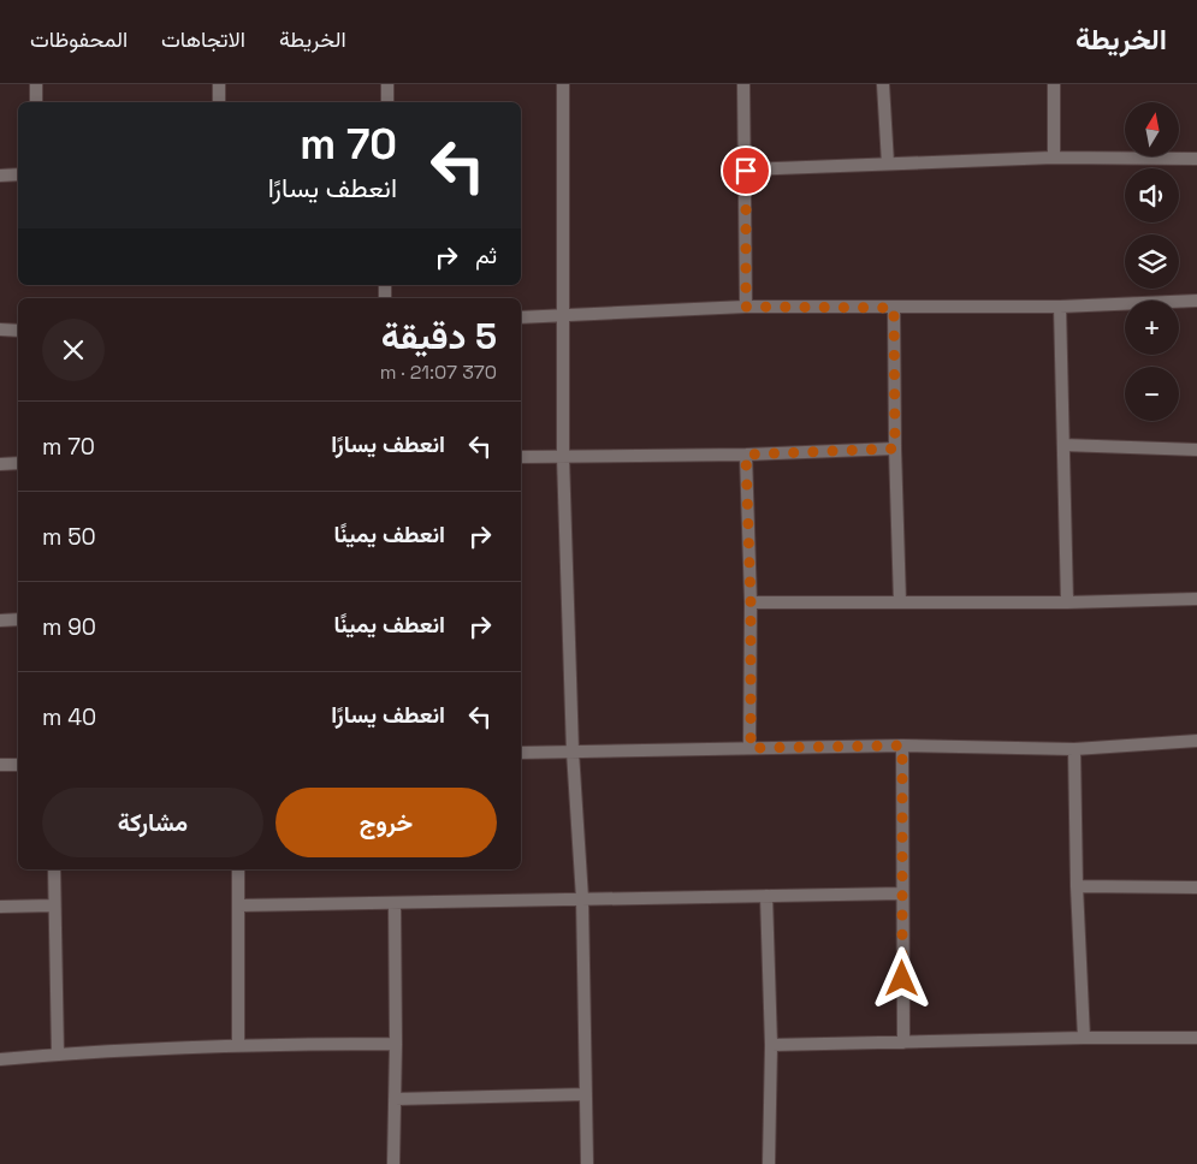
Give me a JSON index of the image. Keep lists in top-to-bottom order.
{
  "north": "top",
  "page": {
    "header": "الخريطة",
    "nav": ["الخريطة", "الاتجاهات", "المحفوظات"],
    "map_buttons": ["+", "−"],
    "turn": ["70 m", "انعطف يسارًا"],
    "then": "ثم",
    "heading": ["5 دقيقة", "370 m · 21:07"],
    "list": [
      {
        "name": "انعطف يسارًا",
        "value": "70 m"
      },
      {
        "name": "انعطف يمينًا",
        "value": "50 m"
      },
      {
        "name": "انعطف يمينًا",
        "value": "90 m"
      },
      {
        "name": "انعطف يسارًا",
        "value": "40 m"
      }
    ],
    "buttons": ["خروج", "مشاركة"]
  }
}
